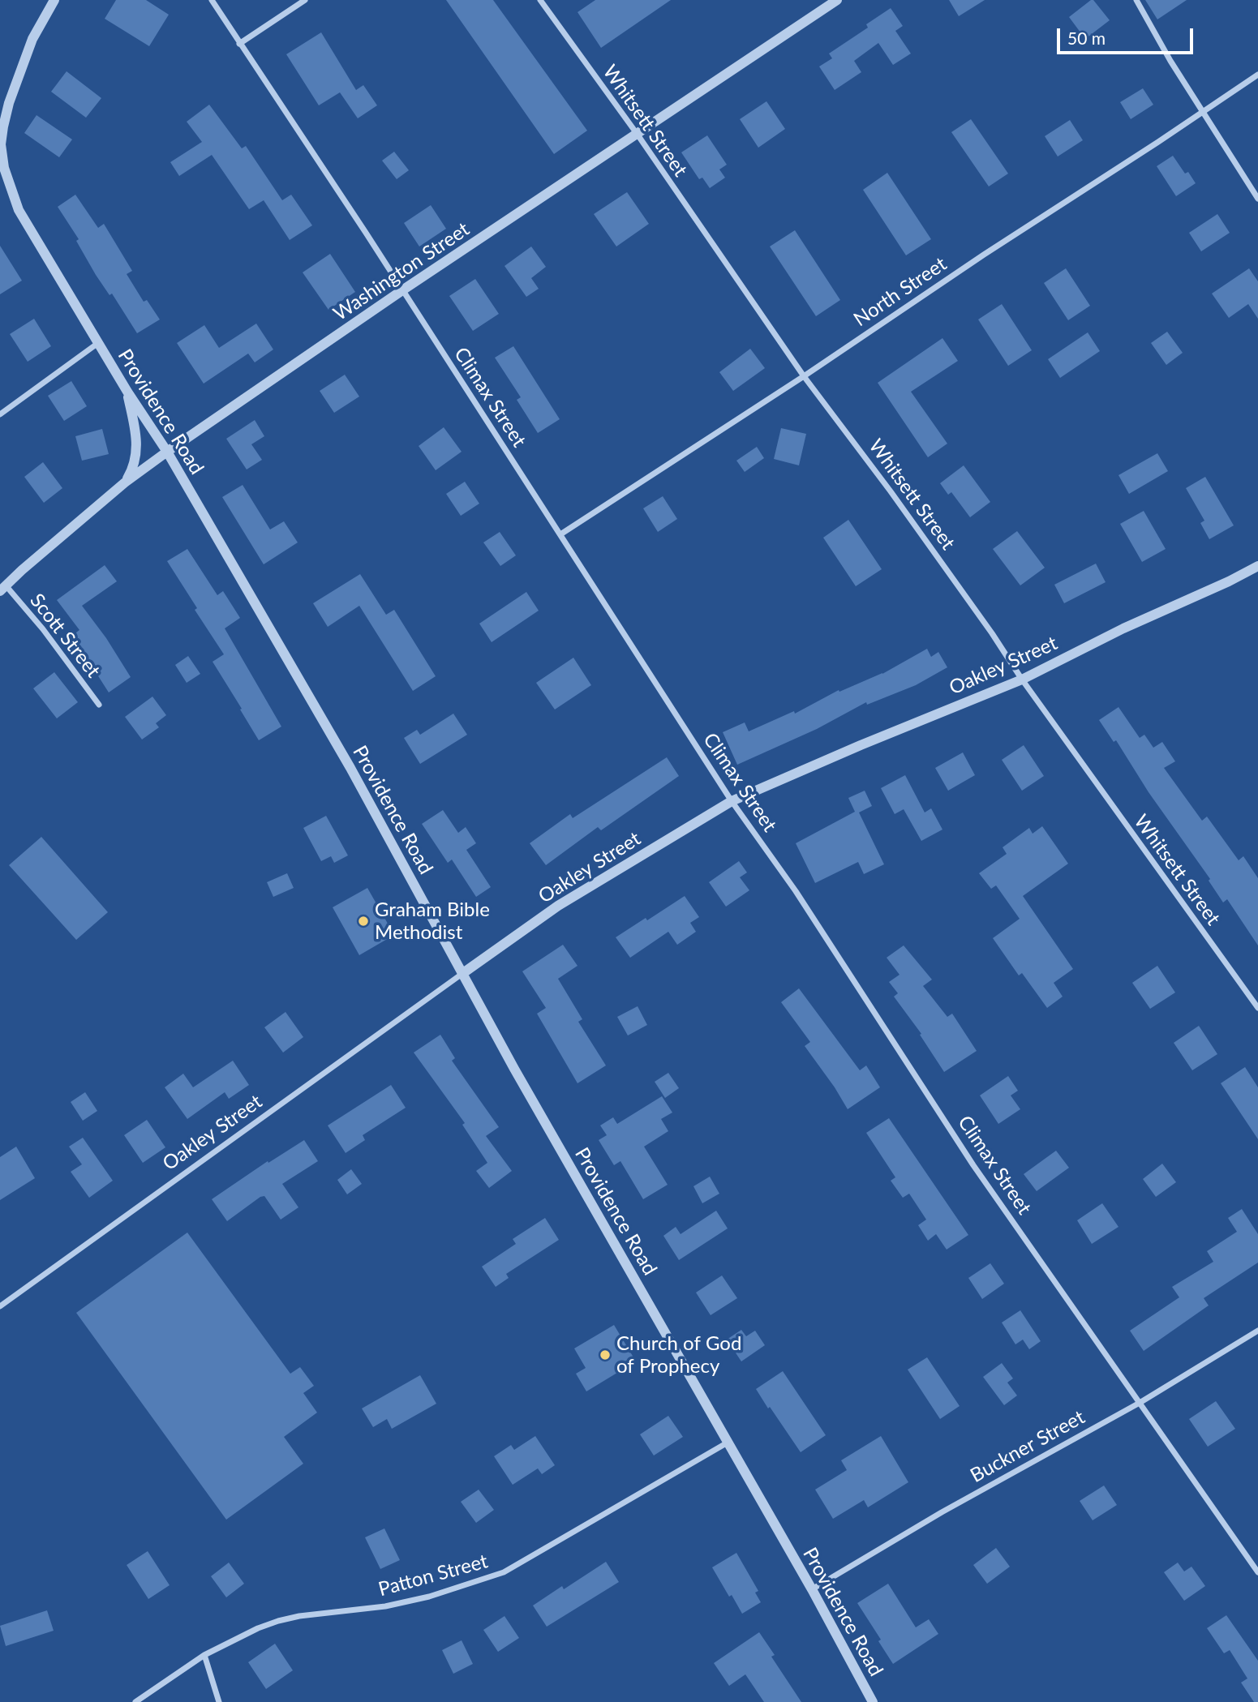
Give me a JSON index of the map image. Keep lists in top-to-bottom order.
{
  "streets": {
    "street": [
      "Whitsett Street",
      "Washington Street",
      "North Street",
      "Climax Street",
      "Providence Road",
      "Scott Street",
      "Oakley Street",
      "Buckner Street",
      "Patton Street"
    ]
  },
  "crossings": [
    ["Whitsett Street", "Washington Street"],
    ["Whitsett Street", "North Street"],
    ["Whitsett Street", "Oakley Street"],
    ["Washington Street", "Climax Street"],
    ["Washington Street", "Providence Road"],
    ["Washington Street", "Scott Street"],
    ["North Street", "Climax Street"],
    ["Climax Street", "Oakley Street"],
    ["Climax Street", "Buckner Street"],
    ["Providence Road", "Oakley Street"],
    ["Providence Road", "Buckner Street"],
    ["Providence Road", "Patton Street"]
  ],
  "places": ["Graham Bible Methodist", "Church of God of Prophecy"],
  "scale_bar": "50 m"
}
